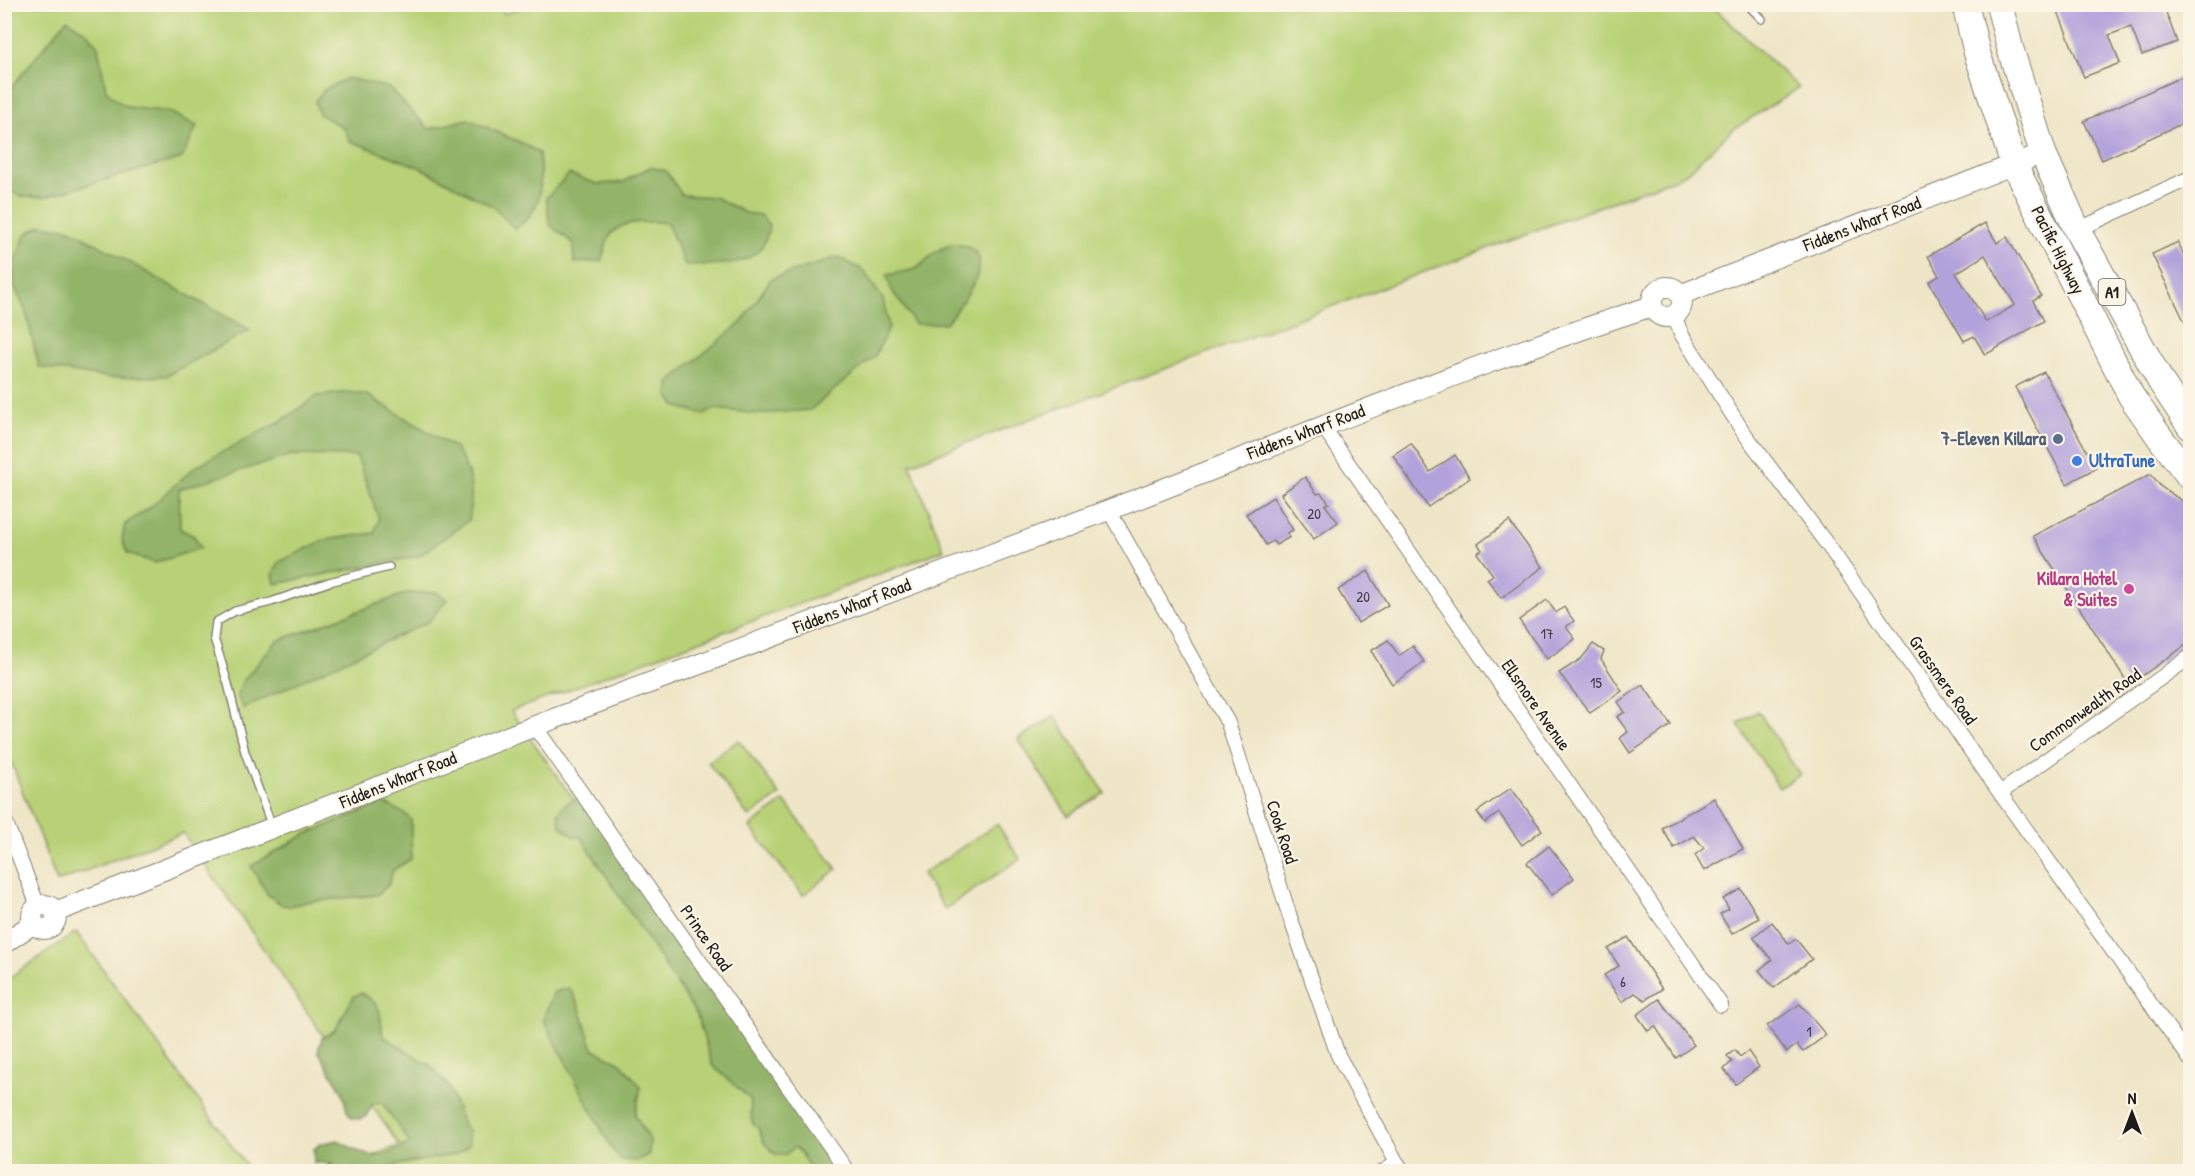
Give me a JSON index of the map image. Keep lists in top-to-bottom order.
{
  "streets": {
    "highway": ["Pacific Highway", "A1"],
    "street": [
      "Fiddens Wharf Road",
      "Grassmere Road",
      "Ellsmore Avenue",
      "Commonwealth Road",
      "Cook Road",
      "Prince Road"
    ]
  },
  "crossings": [
    ["Fiddens Wharf Road", "Pacific Highway"],
    ["Fiddens Wharf Road", "Grassmere Road"],
    ["Fiddens Wharf Road", "Ellsmore Avenue"],
    ["Fiddens Wharf Road", "Cook Road"],
    ["Fiddens Wharf Road", "Prince Road"],
    ["Grassmere Road", "Commonwealth Road"]
  ],
  "places": ["7-Eleven Killara", "UltraTune", "Killara Hotel & Suites"],
  "house_numbers": [
    "20",
    "20",
    "17",
    "15",
    "6",
    "1"
  ],
  "north": "top"
}
